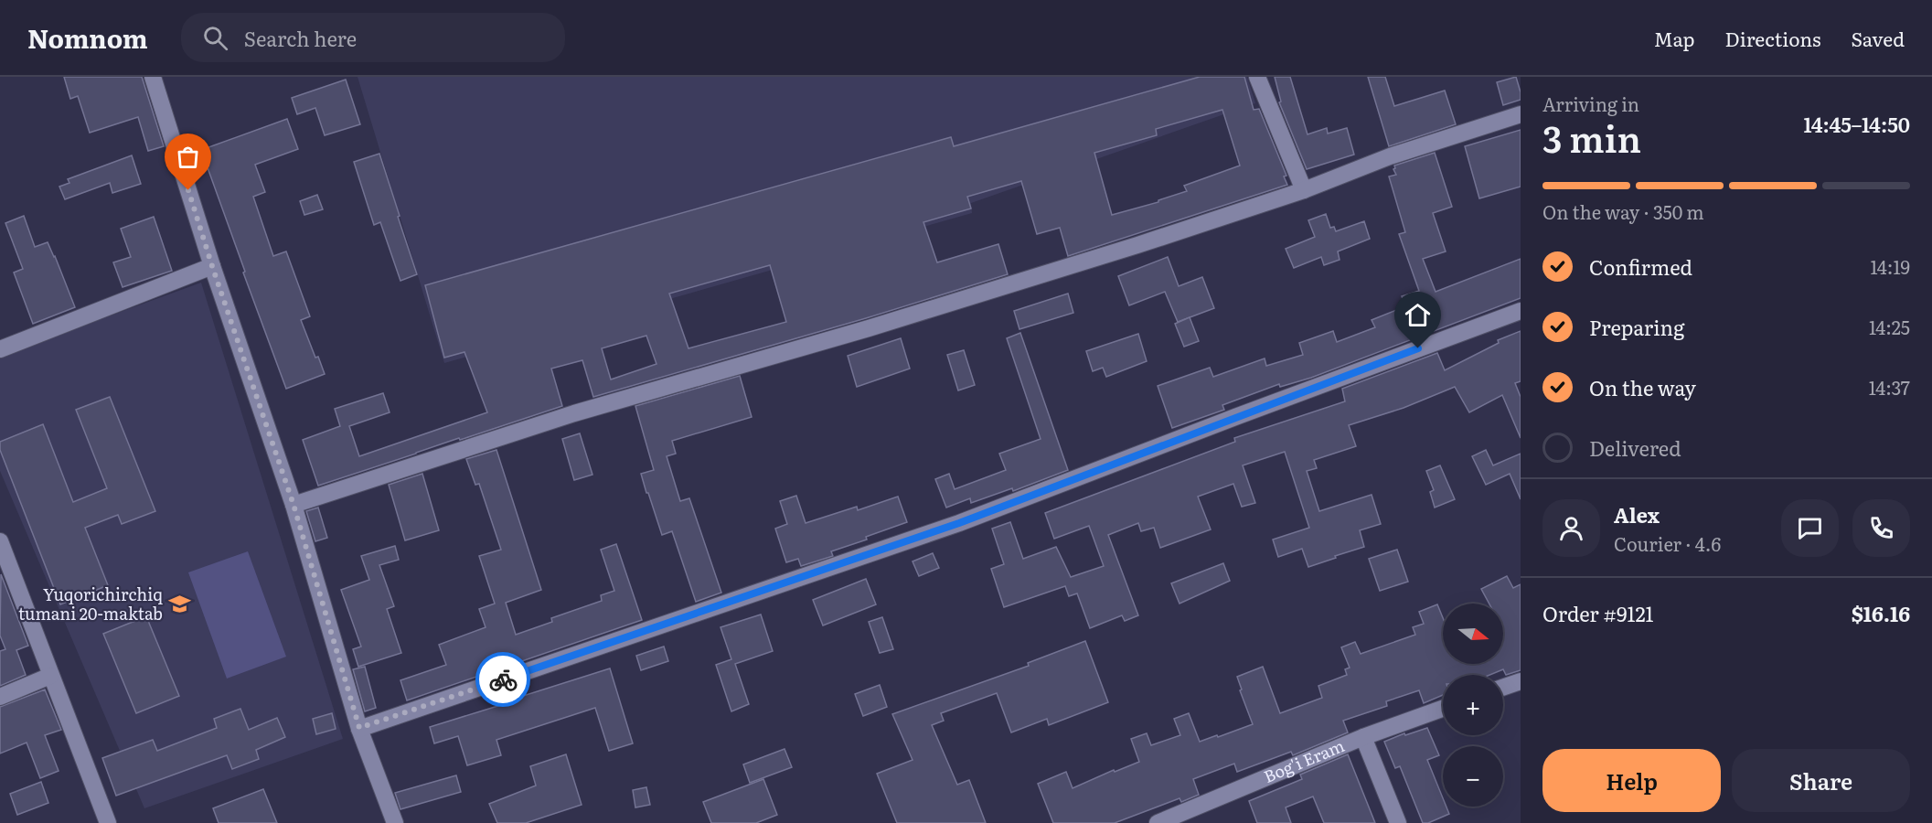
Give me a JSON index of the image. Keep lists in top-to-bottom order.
{
  "streets": {
    "street": ["Bog'i Eram"]
  },
  "places": {
    "school or university": ["Yuqorichirchiq tumani 20-maktab"]
  },
  "north": "right",
  "page": {
    "header": "Nomnom",
    "search": "Search here",
    "nav": ["Map", "Directions", "Saved"],
    "heading": ["3 min", "Arriving in", "14:45–14:50"],
    "panel": [
      "Alex",
      "Courier · 4.6",
      "Order #9121",
      "$16.16"
    ],
    "bar": "On the way · 350 m",
    "list": [
      ["Confirmed", "14:19"],
      ["Preparing", "14:25"],
      ["On the way", "14:37"],
      "Delivered"
    ],
    "map_buttons": ["+", "−"],
    "buttons": ["Help", "Share"]
  }
}
